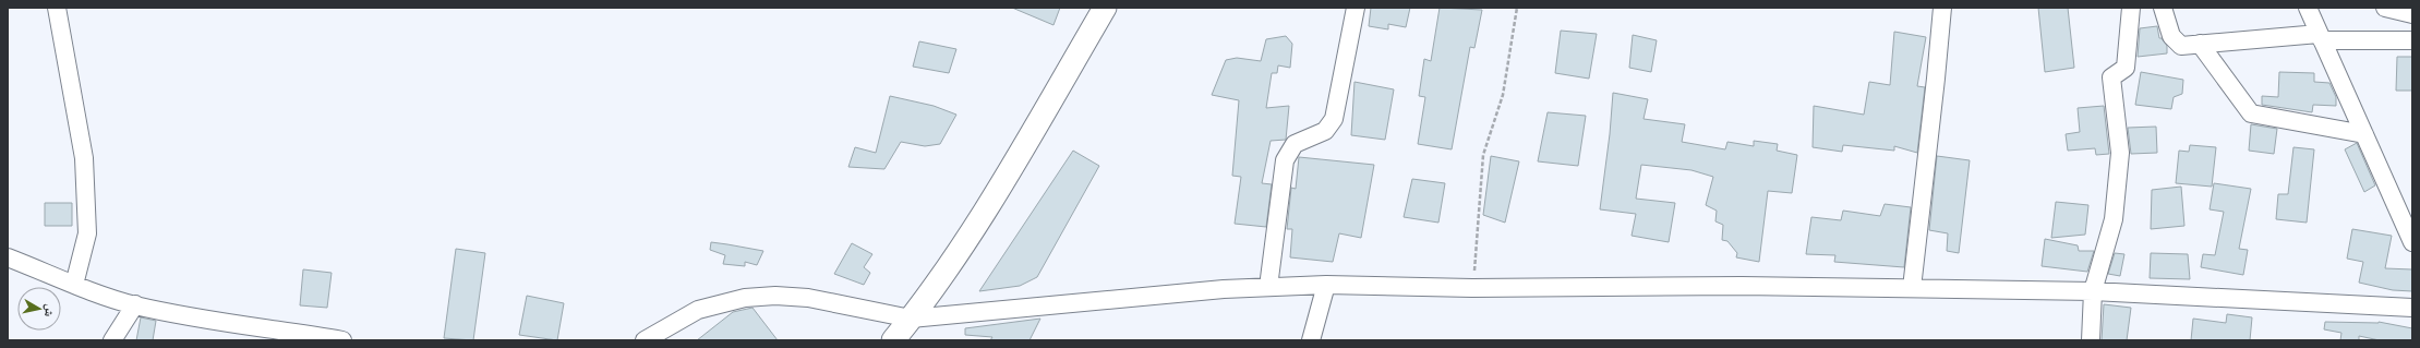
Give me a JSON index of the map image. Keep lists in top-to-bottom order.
{
  "north": "right"
}
